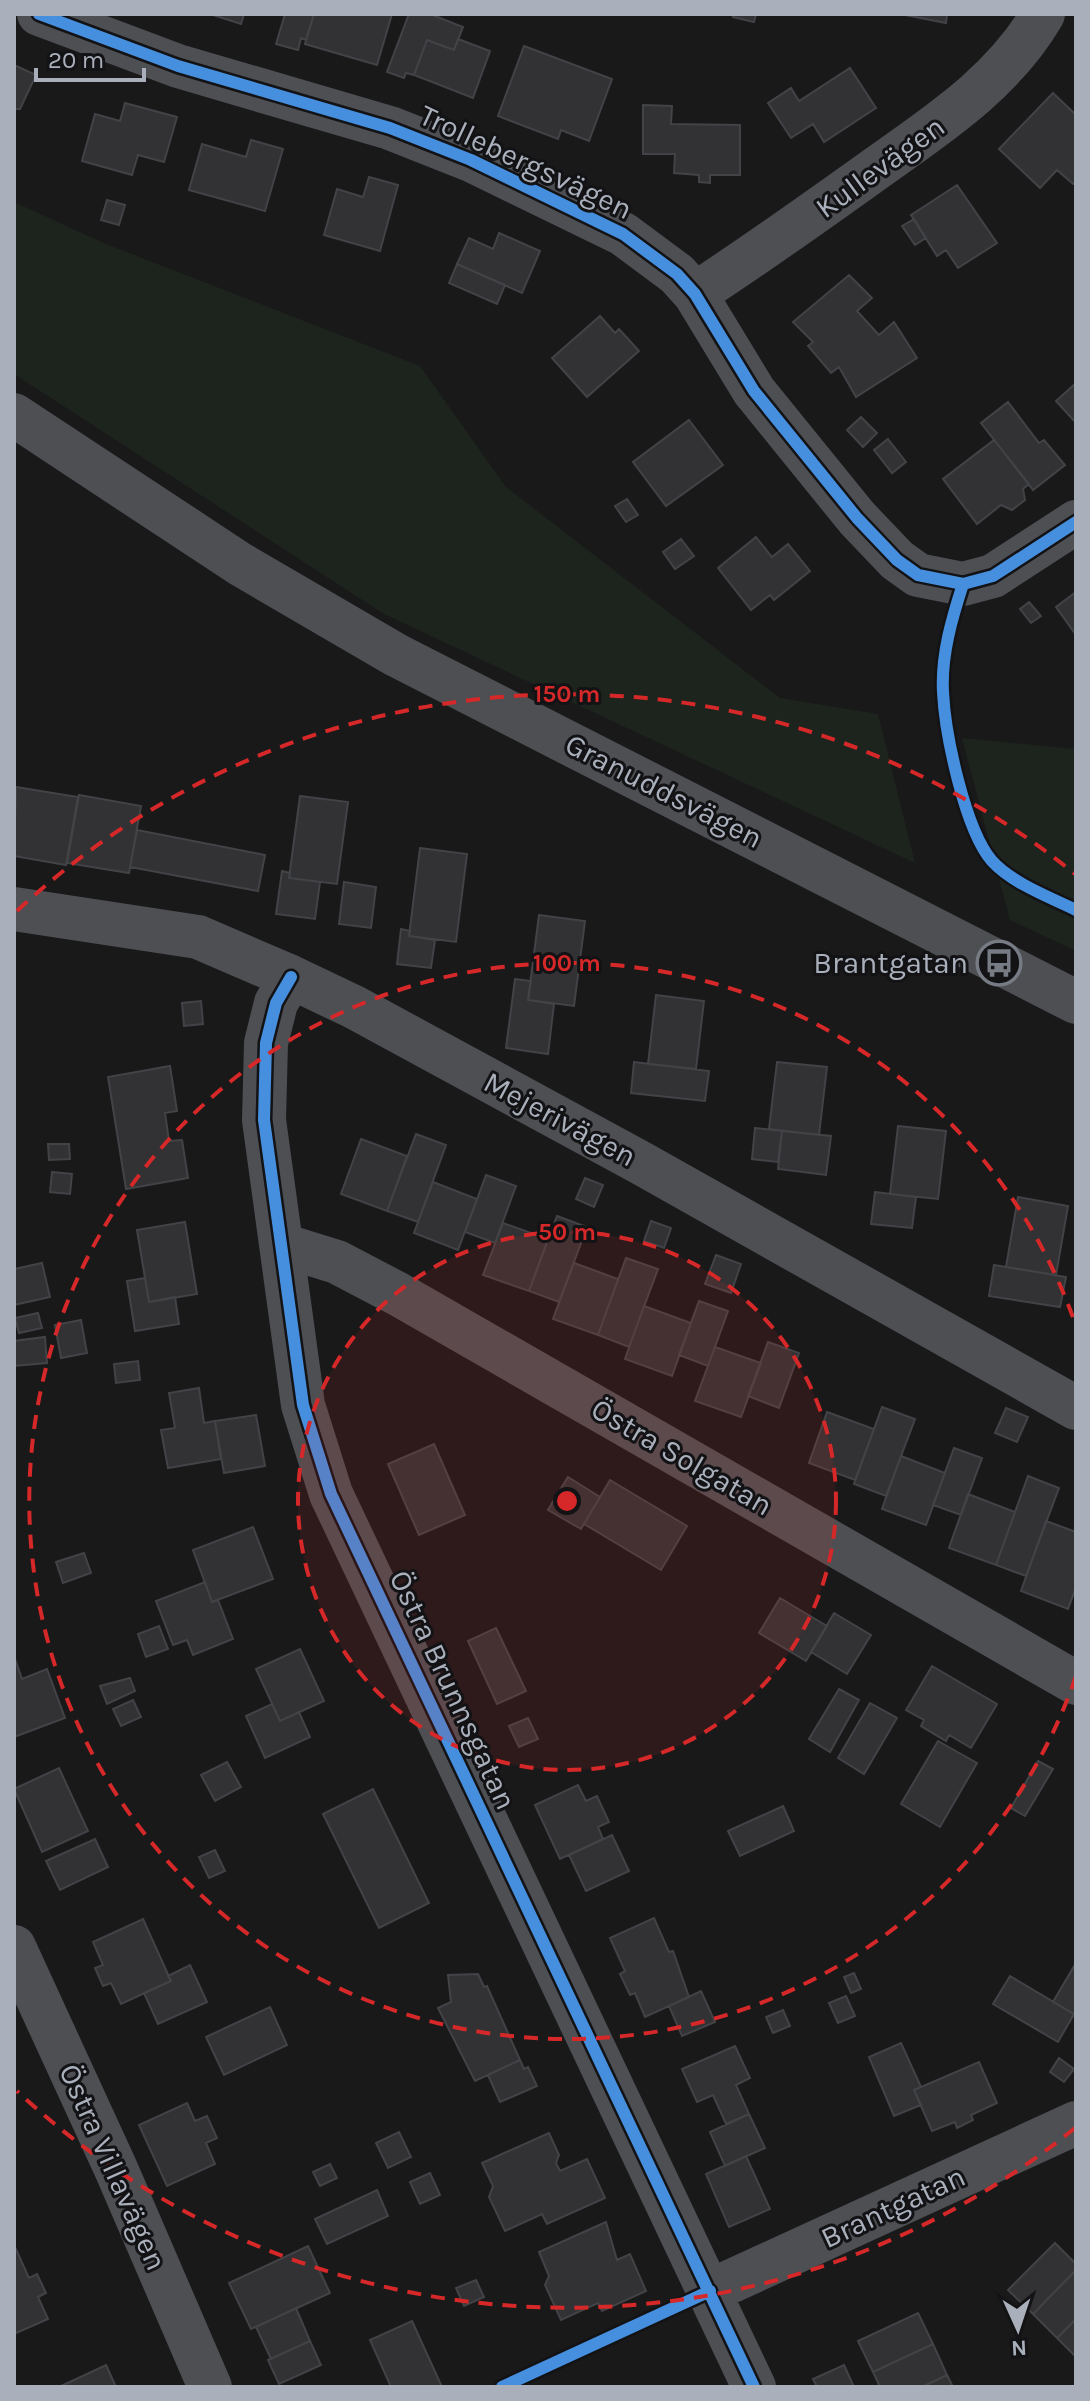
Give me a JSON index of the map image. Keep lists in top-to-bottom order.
{
  "streets": {
    "street": [
      "Trollebergsvägen",
      "Kullevägen",
      "Granuddsvägen",
      "Mejerivägen",
      "Östra Solgatan",
      "Östra Brunnsgatan",
      "Östra Villavägen",
      "Brantgatan"
    ]
  },
  "crossings": [
    ["Trollebergsvägen", "Kullevägen"],
    ["Mejerivägen", "Östra Brunnsgatan"],
    ["Östra Solgatan", "Östra Brunnsgatan"],
    ["Östra Brunnsgatan", "Brantgatan"]
  ],
  "places": {
    "bus stop": ["Brantgatan"]
  },
  "scale_bar": "20 m",
  "north": "bottom",
  "rings": ["150 m", "100 m", "50 m"]
}
